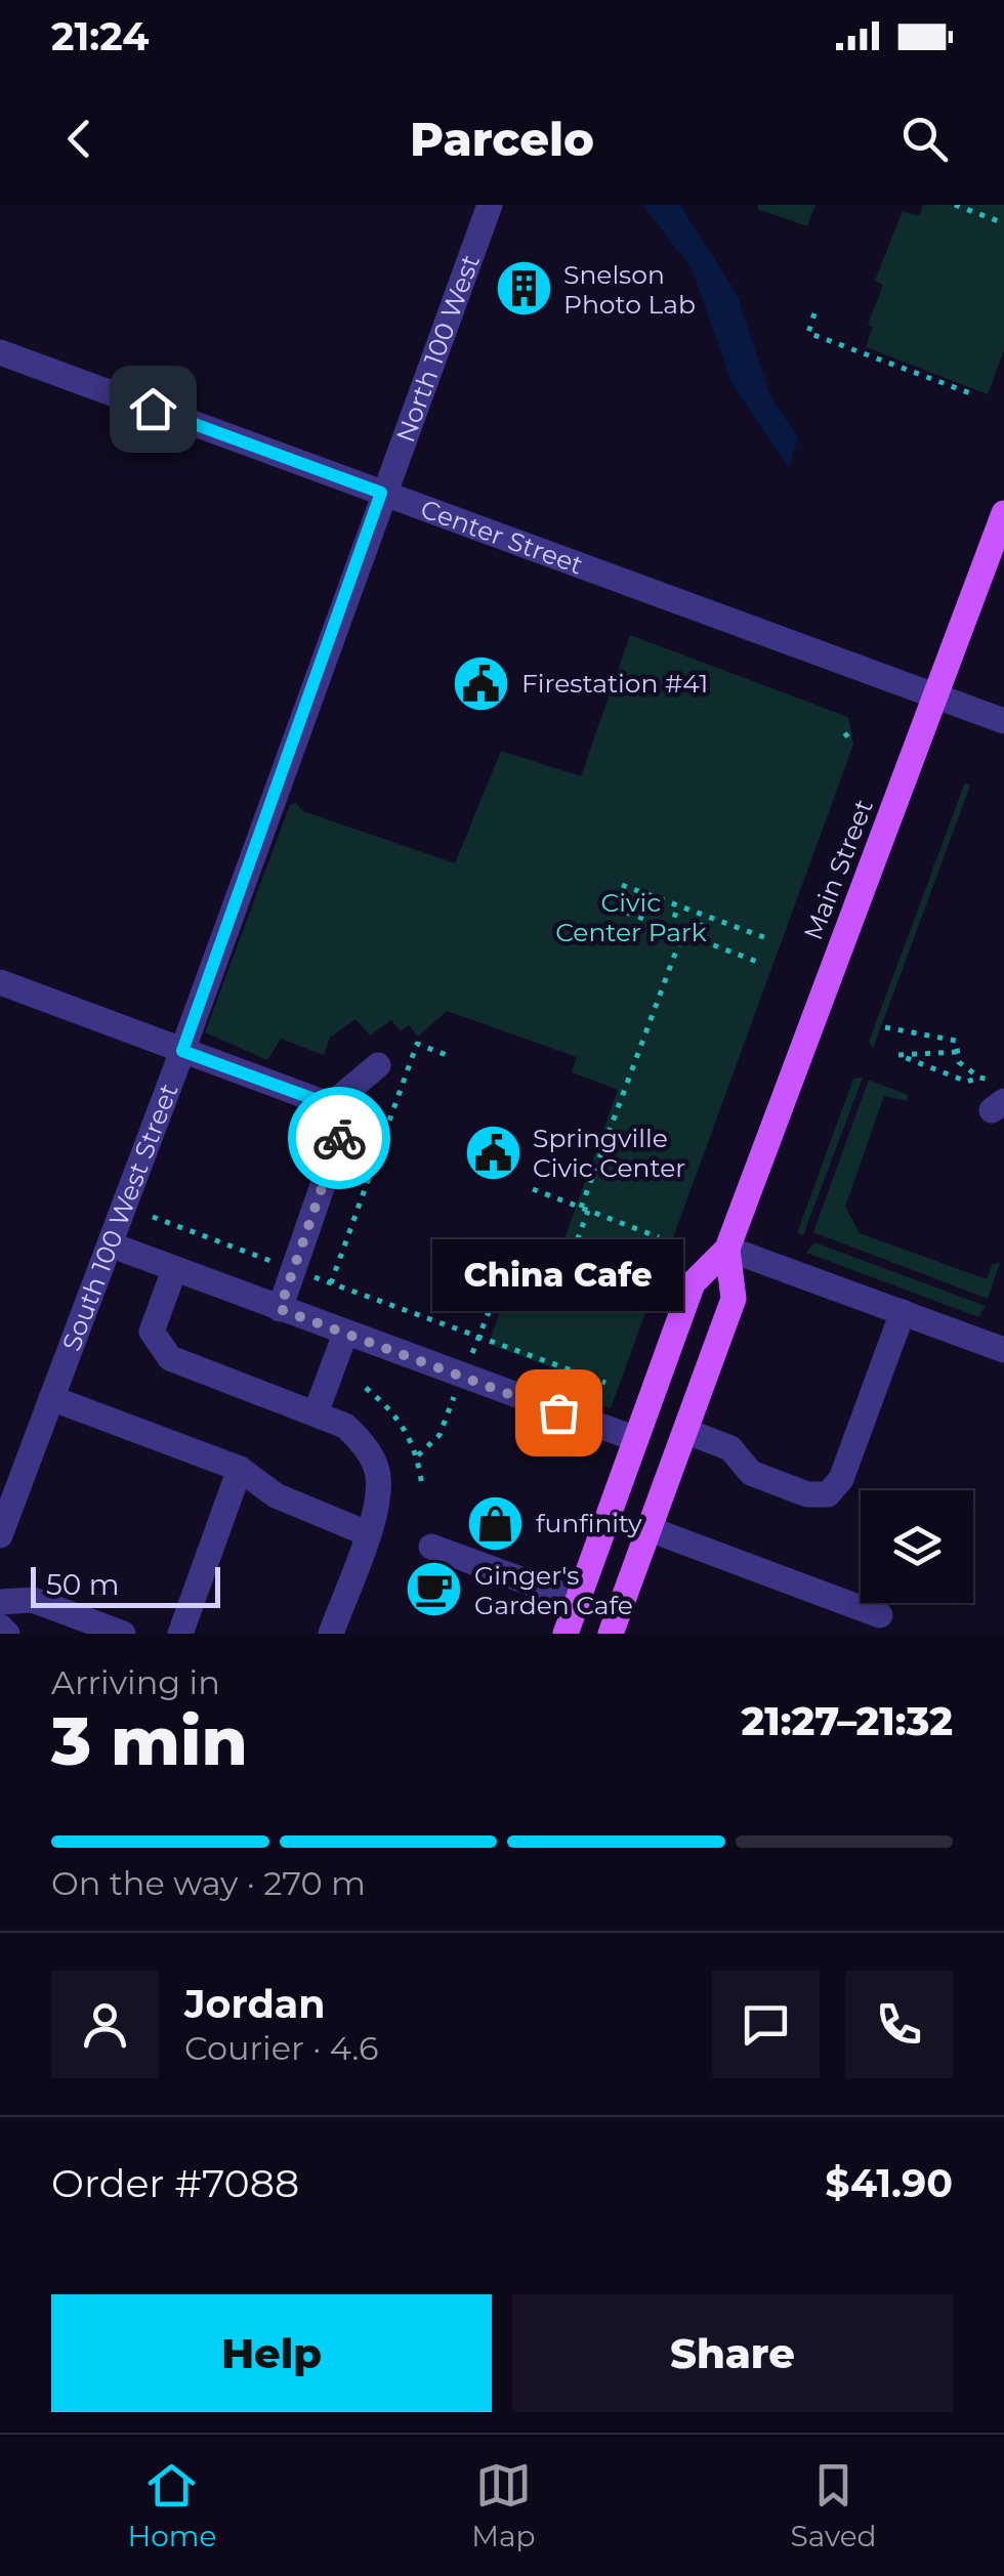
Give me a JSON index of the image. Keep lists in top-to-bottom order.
{
  "streets": {
    "main road": ["Main Street"],
    "street": ["North 100 West", "Center Street", "South 100 West Street"]
  },
  "crossings": [
    ["North 100 West", "Center Street"],
    ["North 100 West", "South 100 West Street"],
    ["Center Street", "Main Street"],
    ["Center Street", "South 100 West Street"]
  ],
  "parks": ["Civic Center Park"],
  "places": {
    "building": ["Snelson Photo Lab"],
    "public building": ["Firestation #41", "Springville Civic Center"],
    "other": ["China Cafe"],
    "shop": ["funfinity"],
    "cafe": ["Ginger's Garden Cafe"]
  },
  "scale_bar": "50 m",
  "page": {
    "status": "21:24",
    "header": "Parcelo",
    "bubble": "China Cafe",
    "scale": "50 m",
    "heading": ["3 min", "Arriving in", "21:27–21:32"],
    "panel": [
      "Jordan",
      "Courier · 4.6",
      "Order #7088",
      "$41.90"
    ],
    "bar": "On the way · 270 m",
    "buttons": ["Help", "Share"],
    "tabs": ["Home", "Map", "Saved"]
  }
}
